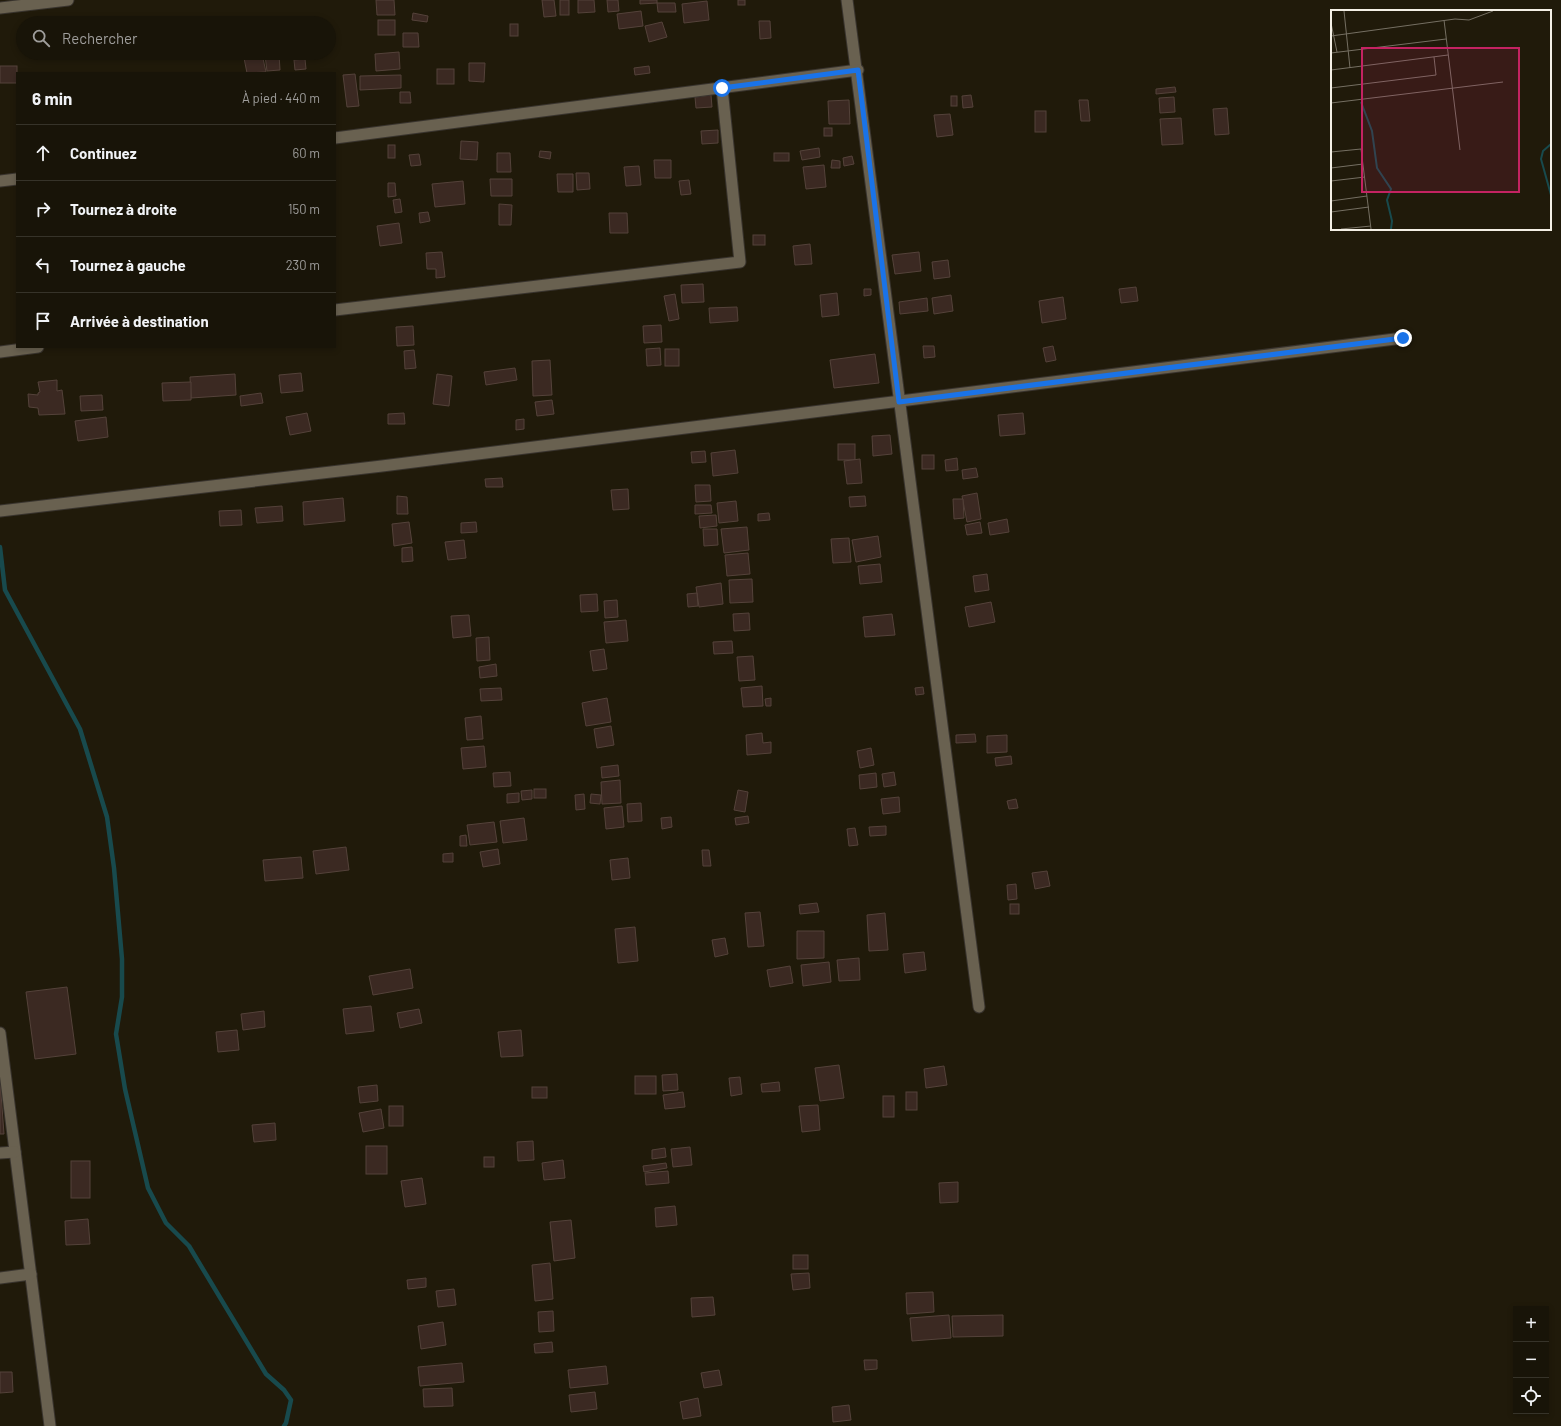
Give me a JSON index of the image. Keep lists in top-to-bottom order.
{
  "page": {
    "search": "Rechercher",
    "heading": ["6 min", "À pied · 440 m"],
    "list": [
      ["Continuez", "60 m"],
      ["Tournez à droite", "150 m"],
      ["Tournez à gauche", "230 m"],
      "Arrivée à destination"
    ],
    "map_buttons": ["+", "−"]
  }
}
